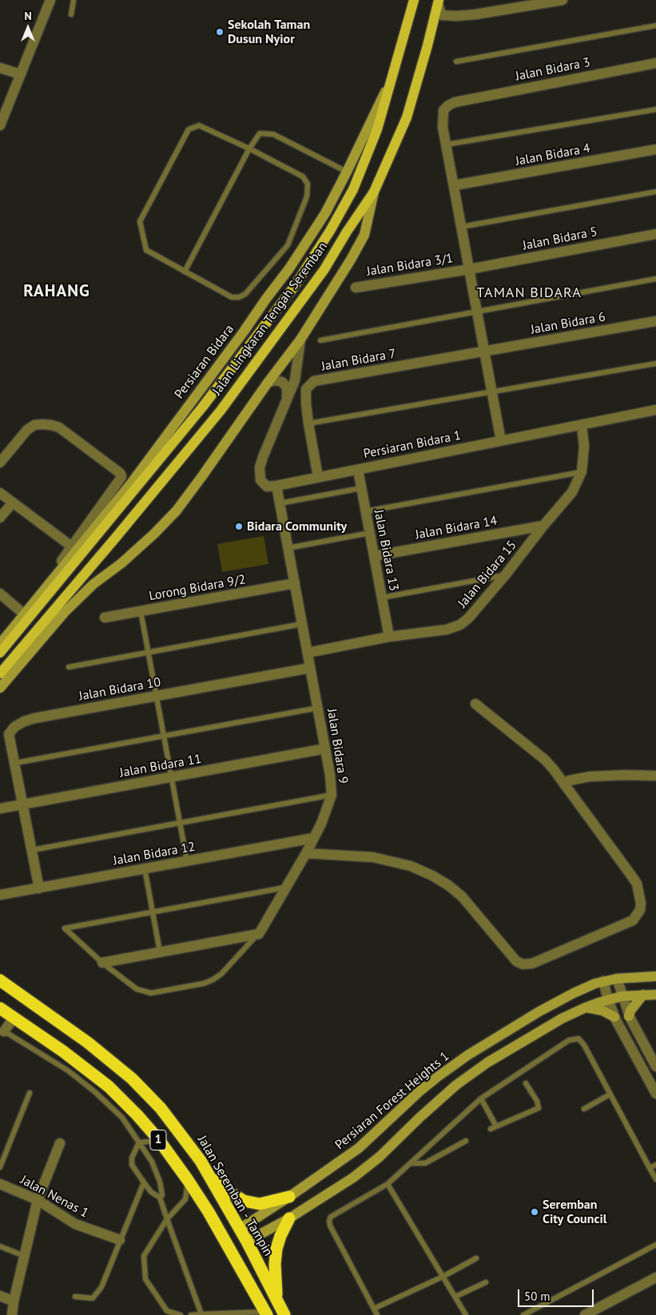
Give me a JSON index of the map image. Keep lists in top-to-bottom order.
{
  "streets": {
    "highway": ["1", "Jalan Seremban - Tampin"],
    "main road": ["Jalan Lingkaran Tengah Seremban", "Persiaran Bidara", "Persiaran Forest Heights 1"],
    "street": [
      "Jalan Bidara 3",
      "Jalan Bidara 4",
      "Jalan Bidara 5",
      "Jalan Bidara 3/1",
      "Jalan Bidara 6",
      "Jalan Bidara 7",
      "Persiaran Bidara 1",
      "Jalan Bidara 14",
      "Jalan Bidara 13",
      "Jalan Bidara 15",
      "Lorong Bidara 9/2",
      "Jalan Bidara 10",
      "Jalan Bidara 9",
      "Jalan Bidara 11",
      "Jalan Bidara 12",
      "Jalan Nenas 1"
    ]
  },
  "crossings": [
    ["Jalan Bidara 5", "Jalan Bidara 3/1"],
    ["Jalan Lingkaran Tengah Seremban", "Persiaran Bidara"],
    ["Jalan Bidara 6", "Jalan Bidara 7"],
    ["Jalan Bidara 7", "Persiaran Bidara 1"],
    ["Persiaran Bidara 1", "Jalan Bidara 13"],
    ["Persiaran Bidara 1", "Jalan Bidara 15"],
    ["Persiaran Bidara 1", "Jalan Bidara 9"],
    ["Jalan Bidara 14", "Jalan Bidara 13"],
    ["Jalan Bidara 14", "Jalan Bidara 15"],
    ["Jalan Bidara 13", "Jalan Bidara 15"],
    ["Jalan Bidara 15", "Jalan Bidara 9"],
    ["Lorong Bidara 9/2", "Jalan Bidara 9"],
    ["Jalan Bidara 10", "Jalan Bidara 9"],
    ["Jalan Bidara 10", "Jalan Bidara 11"],
    ["Jalan Bidara 10", "Jalan Bidara 12"],
    ["Jalan Bidara 9", "Jalan Bidara 11"],
    ["Jalan Bidara 9", "Jalan Bidara 12"],
    ["Persiaran Forest Heights 1", "Jalan Seremban - Tampin"]
  ],
  "districts": ["RAHANG", "TAMAN BIDARA"],
  "places": ["Sekolah Taman Dusun Nyior", "Bidara Community", "Seremban City Council"],
  "scale_bar": "50 m",
  "north": "top"
}
